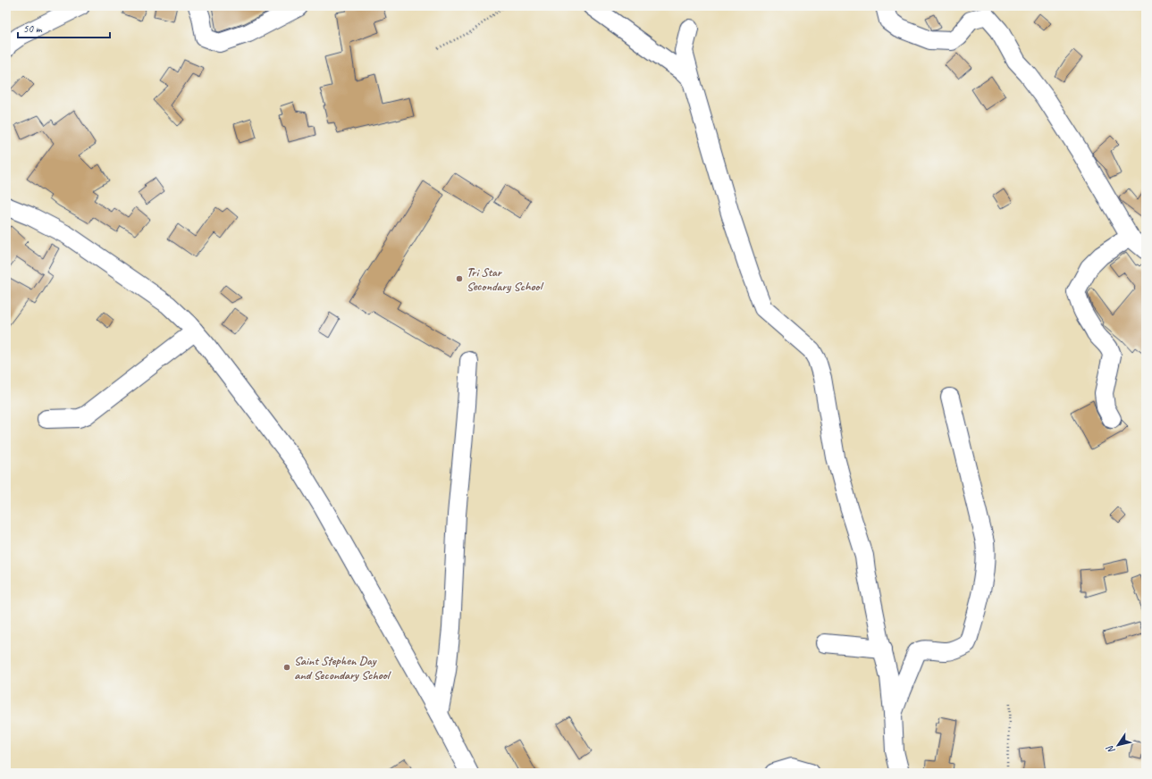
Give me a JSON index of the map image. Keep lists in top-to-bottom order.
{
  "places": ["Tri Star Secondary School", "Saint Stephen Day and Secondary School"],
  "scale_bar": "50 m",
  "north": "bottom left"
}
